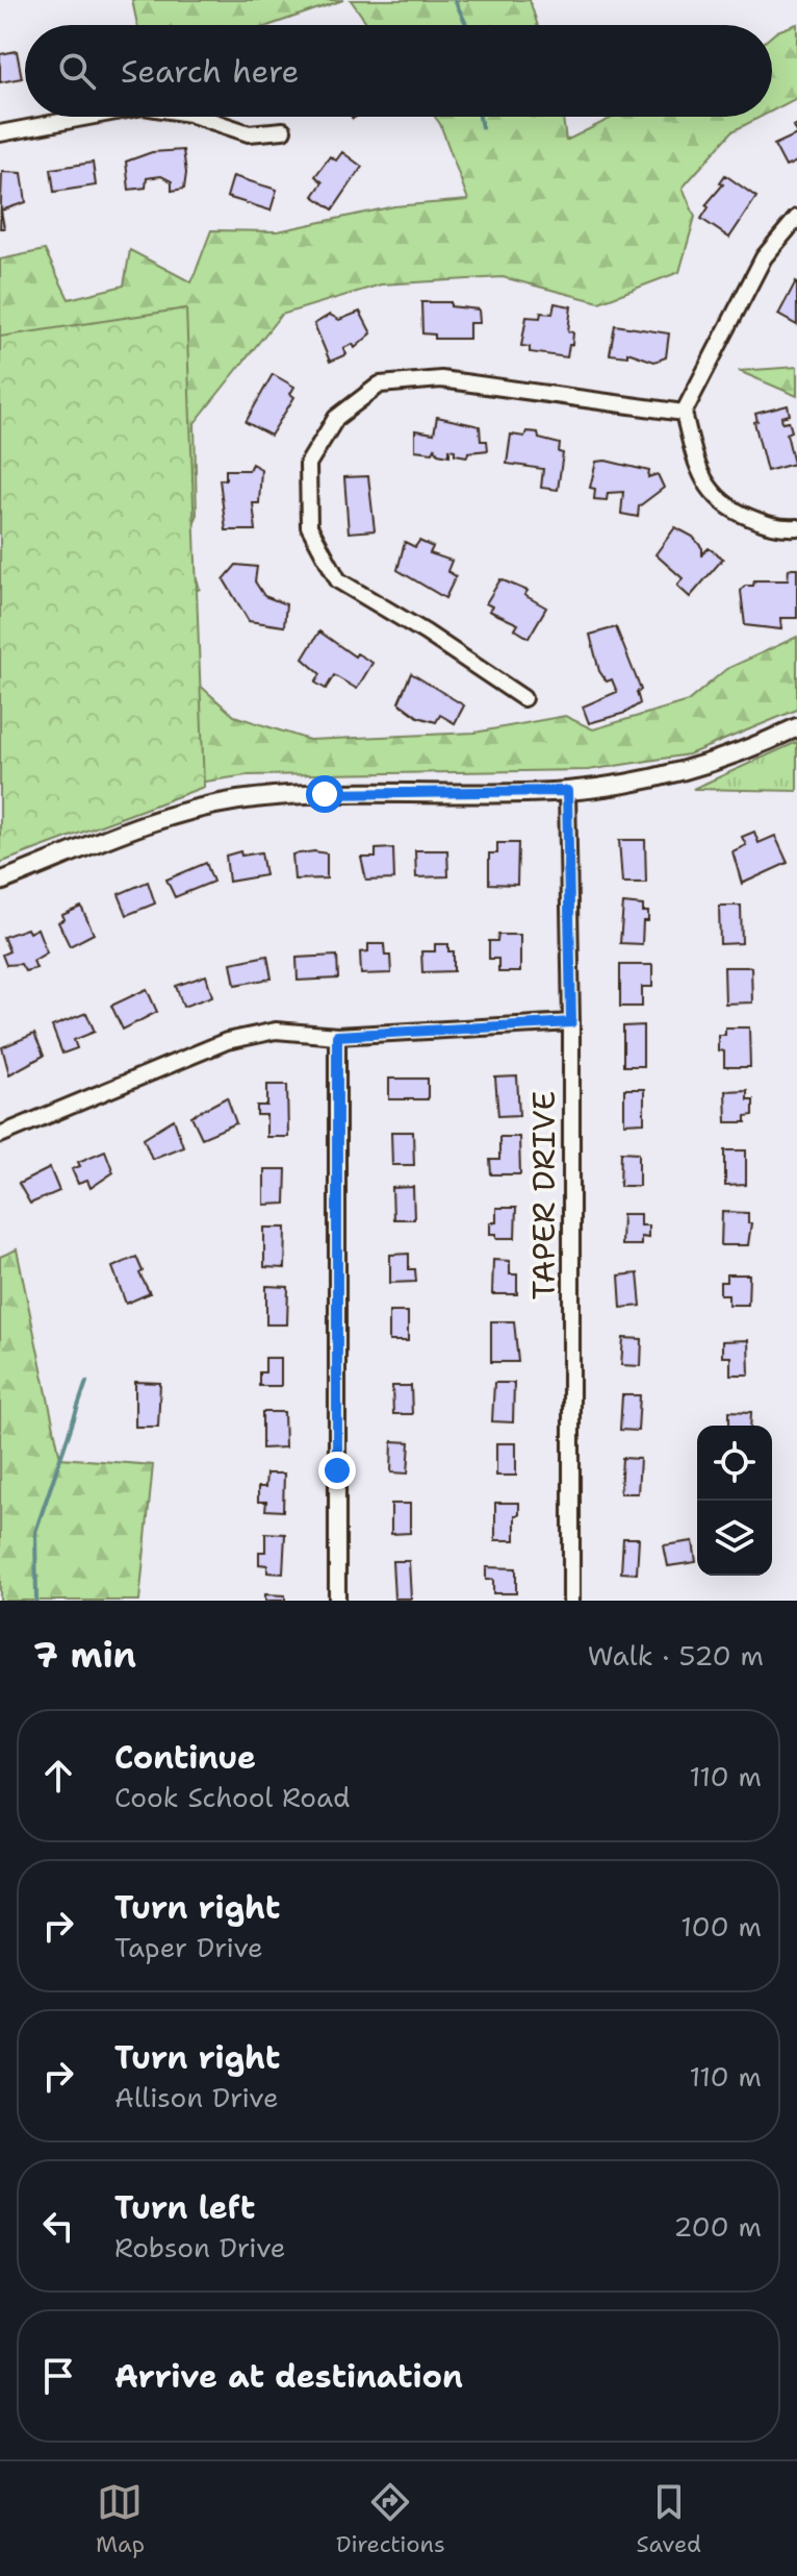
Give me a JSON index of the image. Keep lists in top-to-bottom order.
{
  "streets": {
    "street": ["TAPER DRIVE"]
  },
  "page": {
    "search": "Search here",
    "heading": ["7 min", "Walk · 520 m"],
    "list": [
      ["Continue", "Cook School Road", "110 m"],
      ["Turn right", "Taper Drive", "100 m"],
      ["Turn right", "Allison Drive", "110 m"],
      ["Turn left", "Robson Drive", "200 m"],
      "Arrive at destination"
    ],
    "nav": ["Map", "Directions", "Saved"]
  }
}
